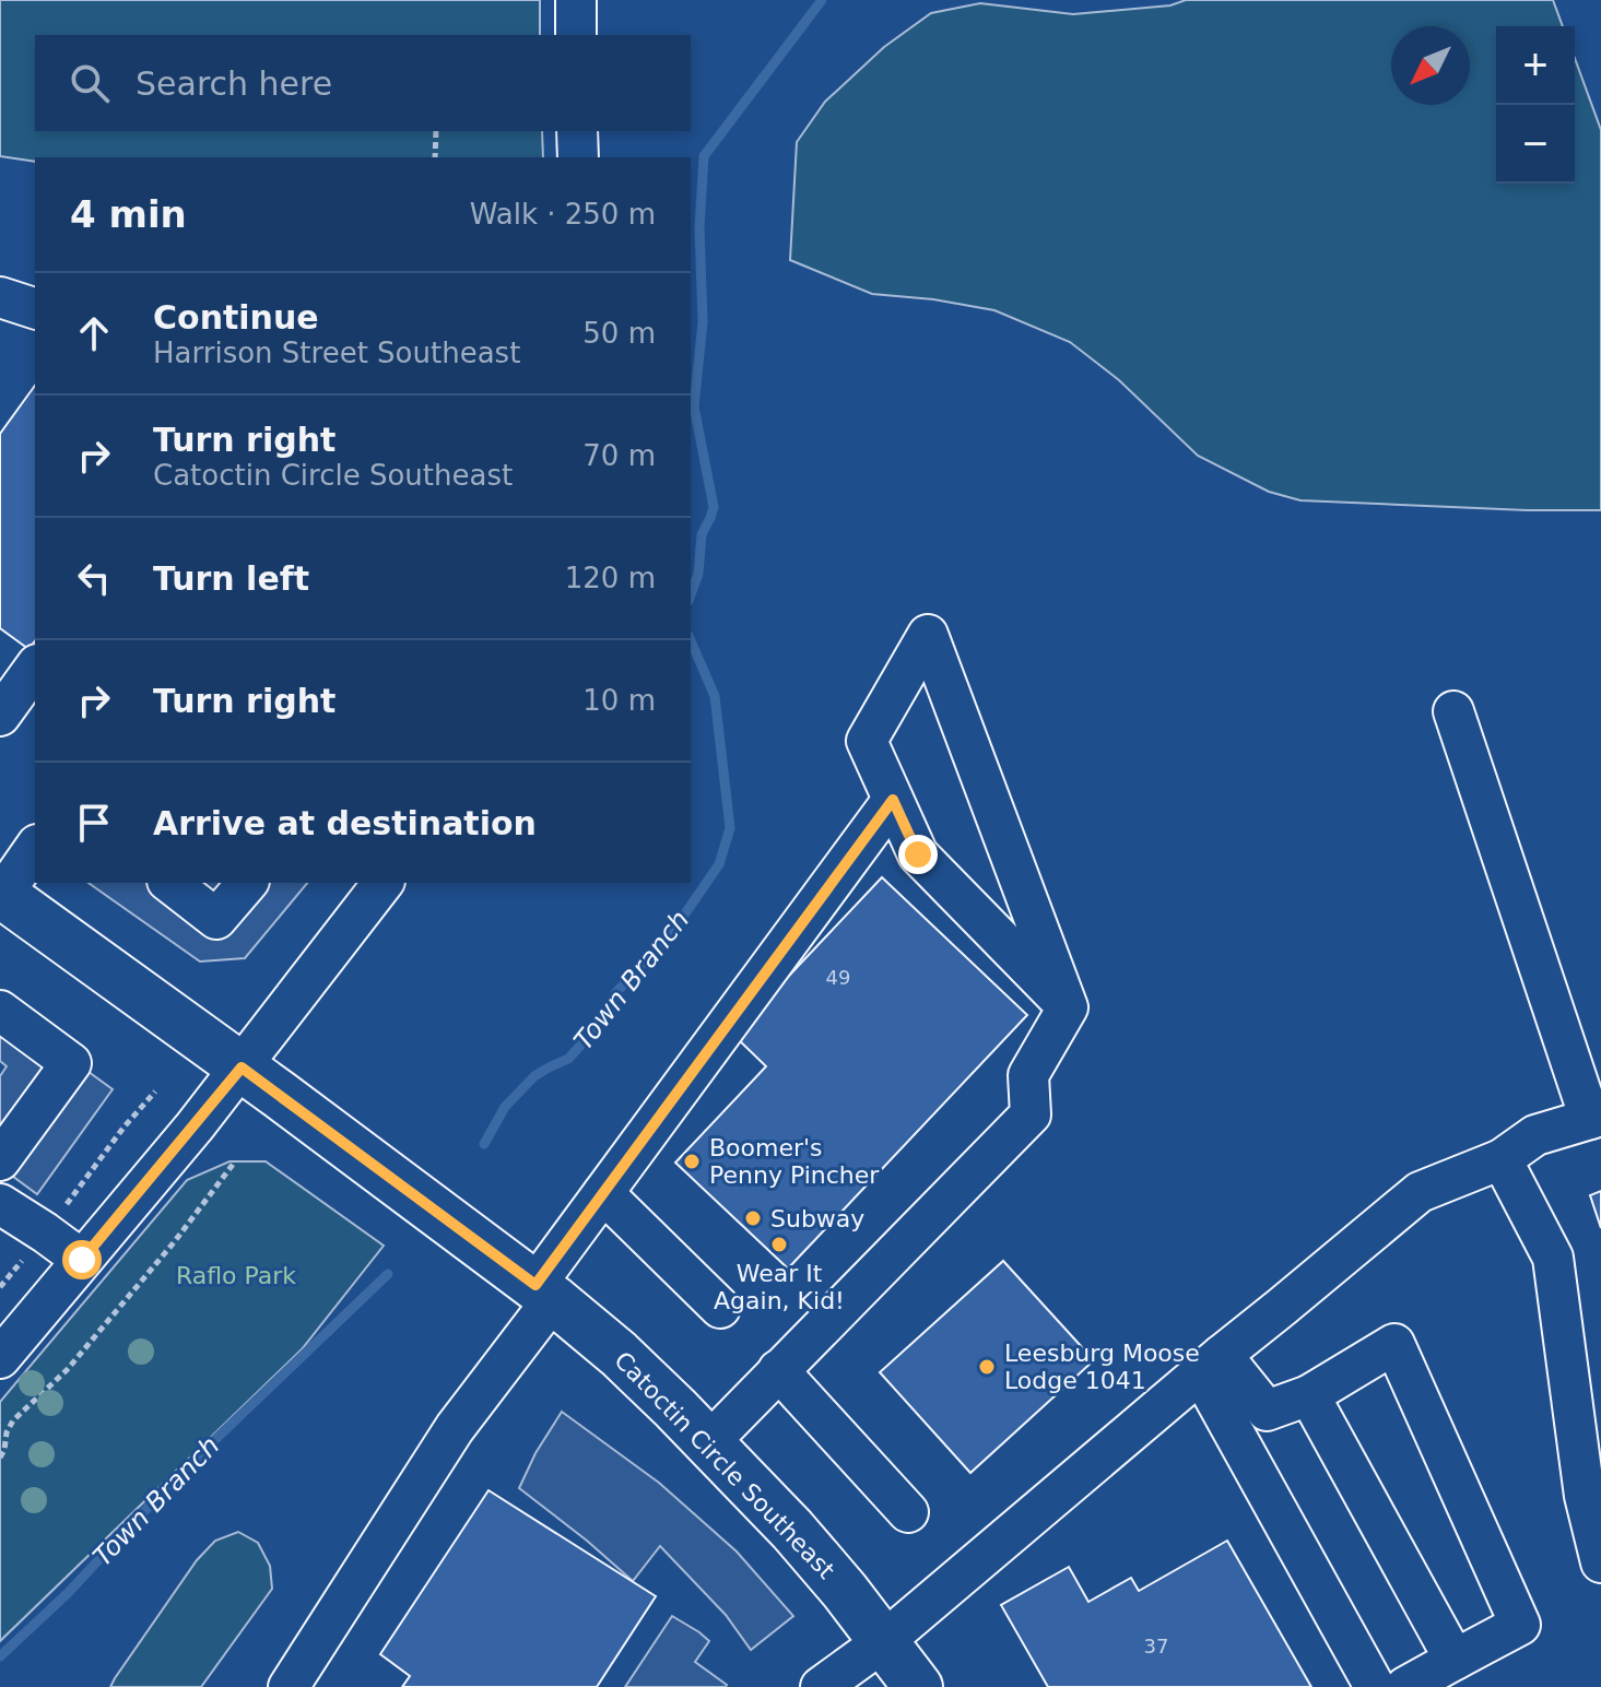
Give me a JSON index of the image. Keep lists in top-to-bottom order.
{
  "streets": {
    "main road": ["Catoctin Circle Southeast"]
  },
  "water": ["Town Branch"],
  "parks": ["Raflo Park"],
  "places": [
    "Boomer's Penny Pincher",
    "Subway",
    "Wear It Again, Kid!",
    "Leesburg Moose Lodge 1041"
  ],
  "house_numbers": ["49", "37"],
  "north": "bottom left",
  "page": {
    "map_buttons": ["+", "−"],
    "search": "Search here",
    "heading": ["4 min", "Walk · 250 m"],
    "list": [
      ["Continue", "Harrison Street Southeast", "50 m"],
      ["Turn right", "Catoctin Circle Southeast", "70 m"],
      ["Turn left", "120 m"],
      ["Turn right", "10 m"],
      "Arrive at destination"
    ]
  }
}
